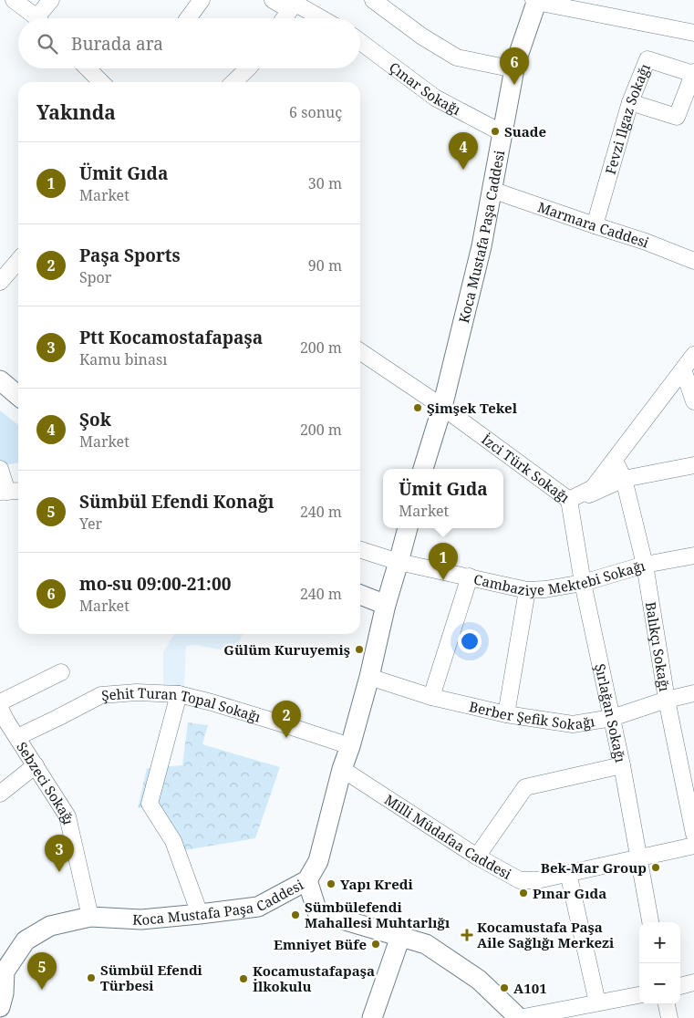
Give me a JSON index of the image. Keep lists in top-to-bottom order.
{
  "streets": {
    "street": [
      "Çınar Sokağı",
      "Fevzi Ilgaz Sokağı",
      "Marmara Caddesi",
      "Koca Mustafa Paşa Caddesi",
      "İzci Türk Sokağı",
      "Cambaziye Mektebi Sokağı",
      "Balıkçı Sokağı",
      "Şehit Turan Topal Sokağı",
      "Berber Şefik Sokağı",
      "Şırlağan Sokağı",
      "Sebzeci Sokağı",
      "Milli Müdafaa Caddesi"
    ]
  },
  "crossings": [
    ["Çınar Sokağı", "Koca Mustafa Paşa Caddesi"],
    ["Fevzi Ilgaz Sokağı", "Marmara Caddesi"],
    ["Marmara Caddesi", "Koca Mustafa Paşa Caddesi"],
    ["Koca Mustafa Paşa Caddesi", "İzci Türk Sokağı"],
    ["Koca Mustafa Paşa Caddesi", "Cambaziye Mektebi Sokağı"],
    ["Koca Mustafa Paşa Caddesi", "Şehit Turan Topal Sokağı"],
    ["Koca Mustafa Paşa Caddesi", "Berber Şefik Sokağı"],
    ["Koca Mustafa Paşa Caddesi", "Sebzeci Sokağı"],
    ["Koca Mustafa Paşa Caddesi", "Milli Müdafaa Caddesi"],
    ["İzci Türk Sokağı", "Balıkçı Sokağı"],
    ["İzci Türk Sokağı", "Şırlağan Sokağı"],
    ["Cambaziye Mektebi Sokağı", "Balıkçı Sokağı"],
    ["Cambaziye Mektebi Sokağı", "Şırlağan Sokağı"],
    ["Balıkçı Sokağı", "Berber Şefik Sokağı"],
    ["Şehit Turan Topal Sokağı", "Sebzeci Sokağı"],
    ["Berber Şefik Sokağı", "Şırlağan Sokağı"],
    ["Şırlağan Sokağı", "Milli Müdafaa Caddesi"]
  ],
  "places": {
    "other": [
      "Suade",
      "Şimşek Tekel",
      "Gülüm Kuruyemiş",
      "Bek-Mar Group",
      "Yapı Kredi",
      "Pınar Gıda",
      "Sümbülefendi Mahallesi Muhtarlığı",
      "Emniyet Büfe",
      "Sümbül Efendi Türbesi",
      "Kocamustafapaşa İlkokulu",
      "A101"
    ],
    "health": ["Kocamustafa Paşa Aile Sağlığı Merkezi"]
  },
  "page": {
    "search": "Burada ara",
    "pins": [
      "6",
      "4",
      "1",
      "2",
      "3",
      "5"
    ],
    "heading": ["Yakında", "6 sonuç"],
    "list": [
      {
        "mark": "1",
        "name": "Ümit Gıda",
        "note": "Market",
        "value": "30 m"
      },
      {
        "mark": "2",
        "name": "Paşa Sports",
        "note": "Spor",
        "value": "90 m"
      },
      {
        "mark": "3",
        "name": "Ptt Kocamostafapaşa",
        "note": "Kamu binası",
        "value": "200 m"
      },
      {
        "mark": "4",
        "name": "Şok",
        "note": "Market",
        "value": "200 m"
      },
      {
        "mark": "5",
        "name": "Sümbül Efendi Konağı",
        "note": "Yer",
        "value": "240 m"
      },
      {
        "mark": "6",
        "name": "mo-su 09:00-21:00",
        "note": "Market",
        "value": "240 m"
      }
    ],
    "popup": ["Ümit Gıda", "Market"],
    "map_buttons": ["+", "−"]
  }
}
